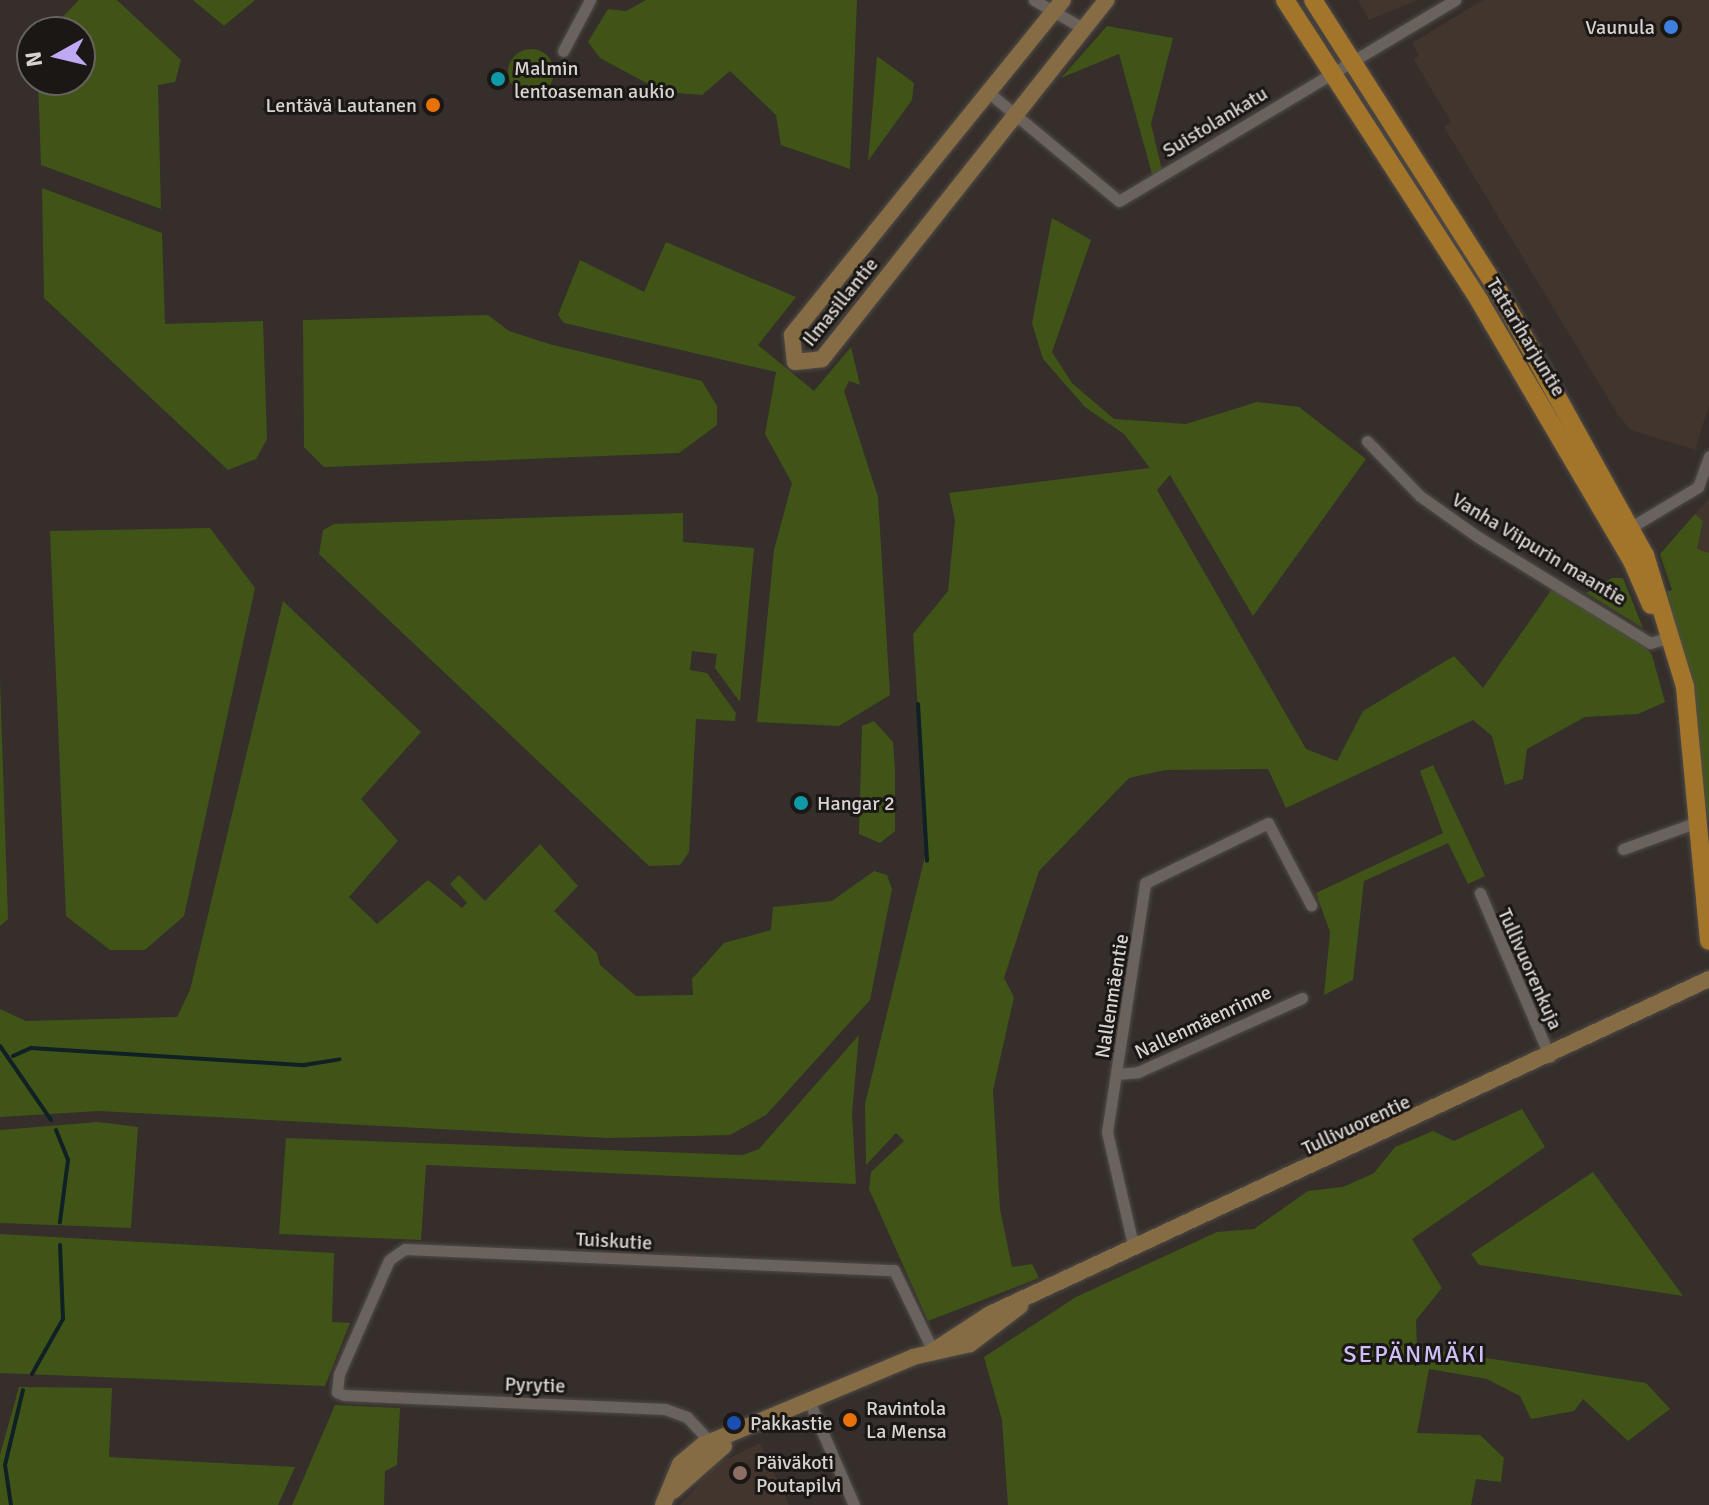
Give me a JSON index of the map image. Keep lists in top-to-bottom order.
{
  "streets": {
    "main road": ["Ilmasillantie", "Tattariharjuntie", "Tullivuorentie"],
    "street": [
      "Suistolankatu",
      "Vanha Viipurin maantie",
      "Tullivuorenkuja",
      "Nallenmäentie",
      "Nallenmäenrinne",
      "Tuiskutie",
      "Pyrytie"
    ]
  },
  "crossings": [
    ["Suistolankatu", "Ilmasillantie"],
    ["Suistolankatu", "Tattariharjuntie"],
    ["Tattariharjuntie", "Vanha Viipurin maantie"],
    ["Tullivuorenkuja", "Tullivuorentie"],
    ["Nallenmäentie", "Nallenmäenrinne"],
    ["Nallenmäentie", "Tullivuorentie"],
    ["Tullivuorentie", "Tuiskutie"],
    ["Tullivuorentie", "Pyrytie"],
    ["Tuiskutie", "Pyrytie"]
  ],
  "districts": ["SEPÄNMÄKI"],
  "places": [
    "Vaunula",
    "Malmin lentoaseman aukio",
    "Lentävä Lautanen",
    "Hangar 2",
    "Ravintola La Mensa",
    "Pakkastie",
    "Päiväkoti Poutapilvi"
  ],
  "north": "left"
}
